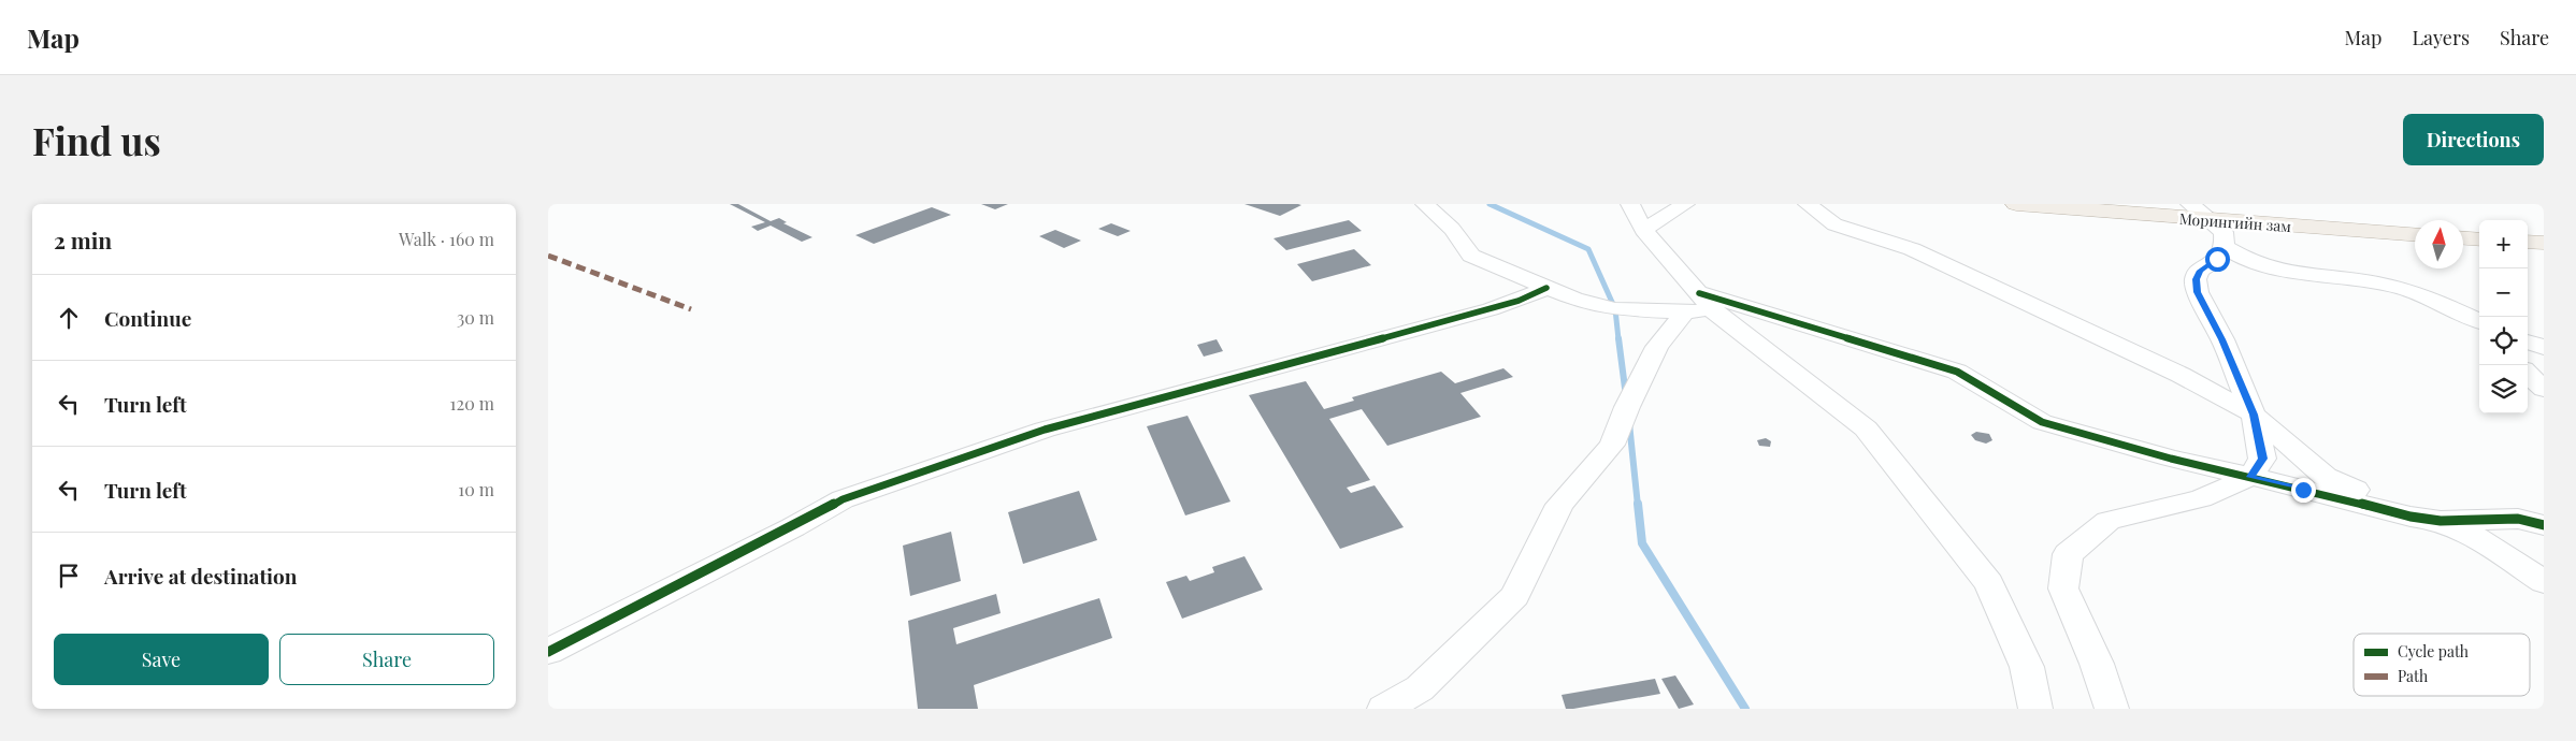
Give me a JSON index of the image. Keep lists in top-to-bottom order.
{
  "streets": {
    "main road": ["Морингийн зам"]
  },
  "legend": ["Cycle path", "Path"],
  "north": "top",
  "page": {
    "header": "Map",
    "nav": ["Map", "Layers", "Share"],
    "buttons": [
      "Directions",
      ["Save", "Share"]
    ],
    "title": "Find us",
    "heading": ["2 min", "Walk · 160 m"],
    "map_buttons": ["+", "−"],
    "list": [
      ["Continue", "30 m"],
      ["Turn left", "120 m"],
      ["Turn left", "10 m"],
      "Arrive at destination"
    ]
  }
}
